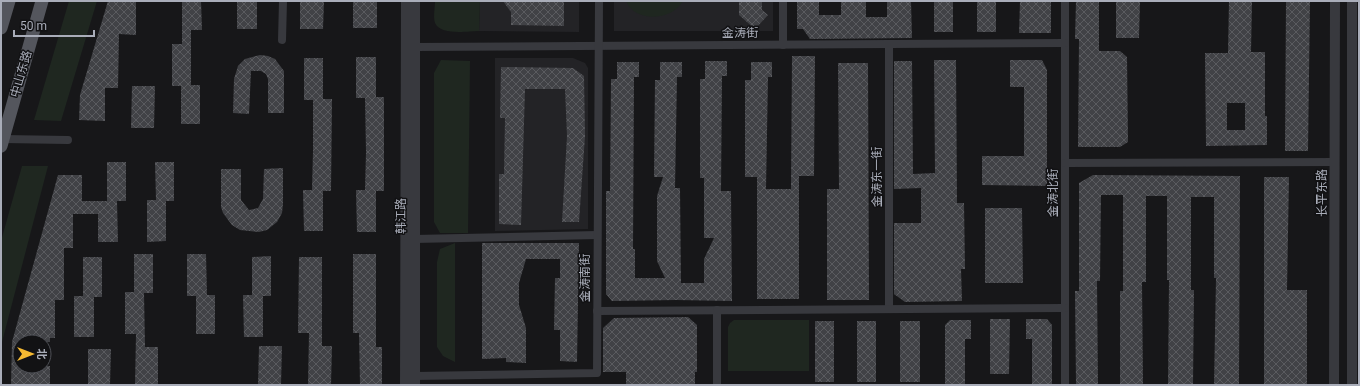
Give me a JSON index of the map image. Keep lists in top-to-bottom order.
{
  "streets": {
    "main road": ["中山东路"],
    "street": [
      "金涛街",
      "金涛东一街",
      "金涛北街",
      "长平东路",
      "韩江路",
      "金涛南街"
    ]
  },
  "crossings": [
    ["金涛街", "金涛东一街"],
    ["金涛街", "金涛北街"],
    ["金涛街", "韩江路"],
    ["金涛街", "金涛南街"],
    ["韩江路", "金涛南街"]
  ],
  "scale_bar": "50 m",
  "north": "right"
}
